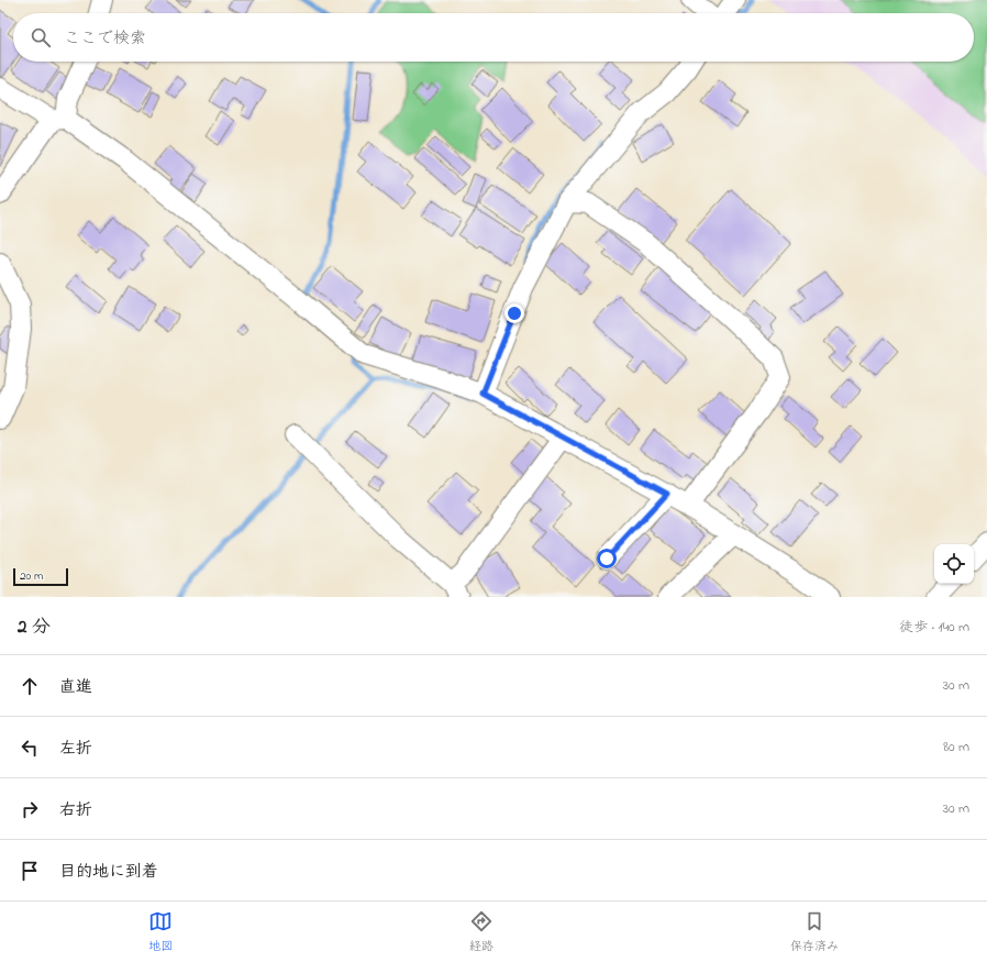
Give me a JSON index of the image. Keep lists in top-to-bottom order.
{
  "scale_bar": "20 m",
  "page": {
    "search": "ここで検索",
    "scale": "20 m",
    "heading": ["2 分", "徒歩 · 140 m"],
    "list": [
      ["直進", "30 m"],
      ["左折", "80 m"],
      ["右折", "30 m"],
      "目的地に到着"
    ],
    "nav": ["地図", "経路", "保存済み"]
  }
}
